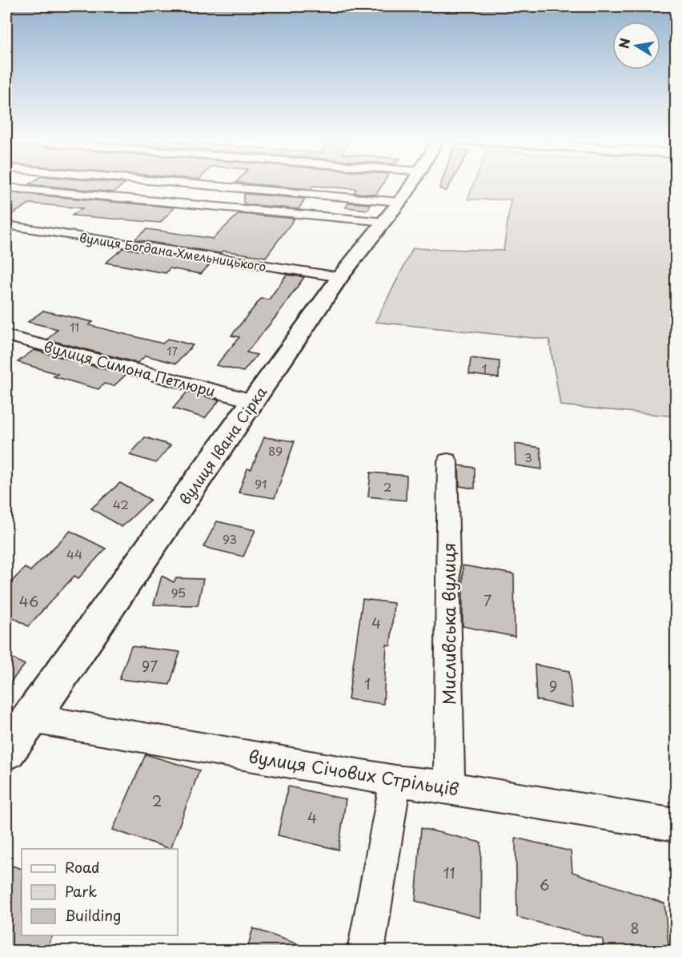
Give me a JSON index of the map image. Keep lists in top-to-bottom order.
{
  "streets": {
    "street": [
      "вулиця Богдана Хмельницького",
      "вулиця Симона Петлюри",
      "вулиця Івана Сірка",
      "Мисливська вулиця",
      "вулиця Січових Стрільців"
    ]
  },
  "crossings": [
    ["вулиця Богдана Хмельницького", "вулиця Івана Сірка"],
    ["вулиця Симона Петлюри", "вулиця Івана Сірка"],
    ["вулиця Івана Сірка", "вулиця Січових Стрільців"],
    ["Мисливська вулиця", "вулиця Січових Стрільців"]
  ],
  "house_numbers": [
    "11",
    "17",
    "1",
    "89",
    "3",
    "91",
    "2",
    "42",
    "93",
    "44",
    "95",
    "7",
    "46",
    "4",
    "97",
    "1",
    "9",
    "2",
    "4",
    "11",
    "6",
    "8"
  ],
  "legend": ["Road", "Park", "Building"],
  "north": "left"
}
